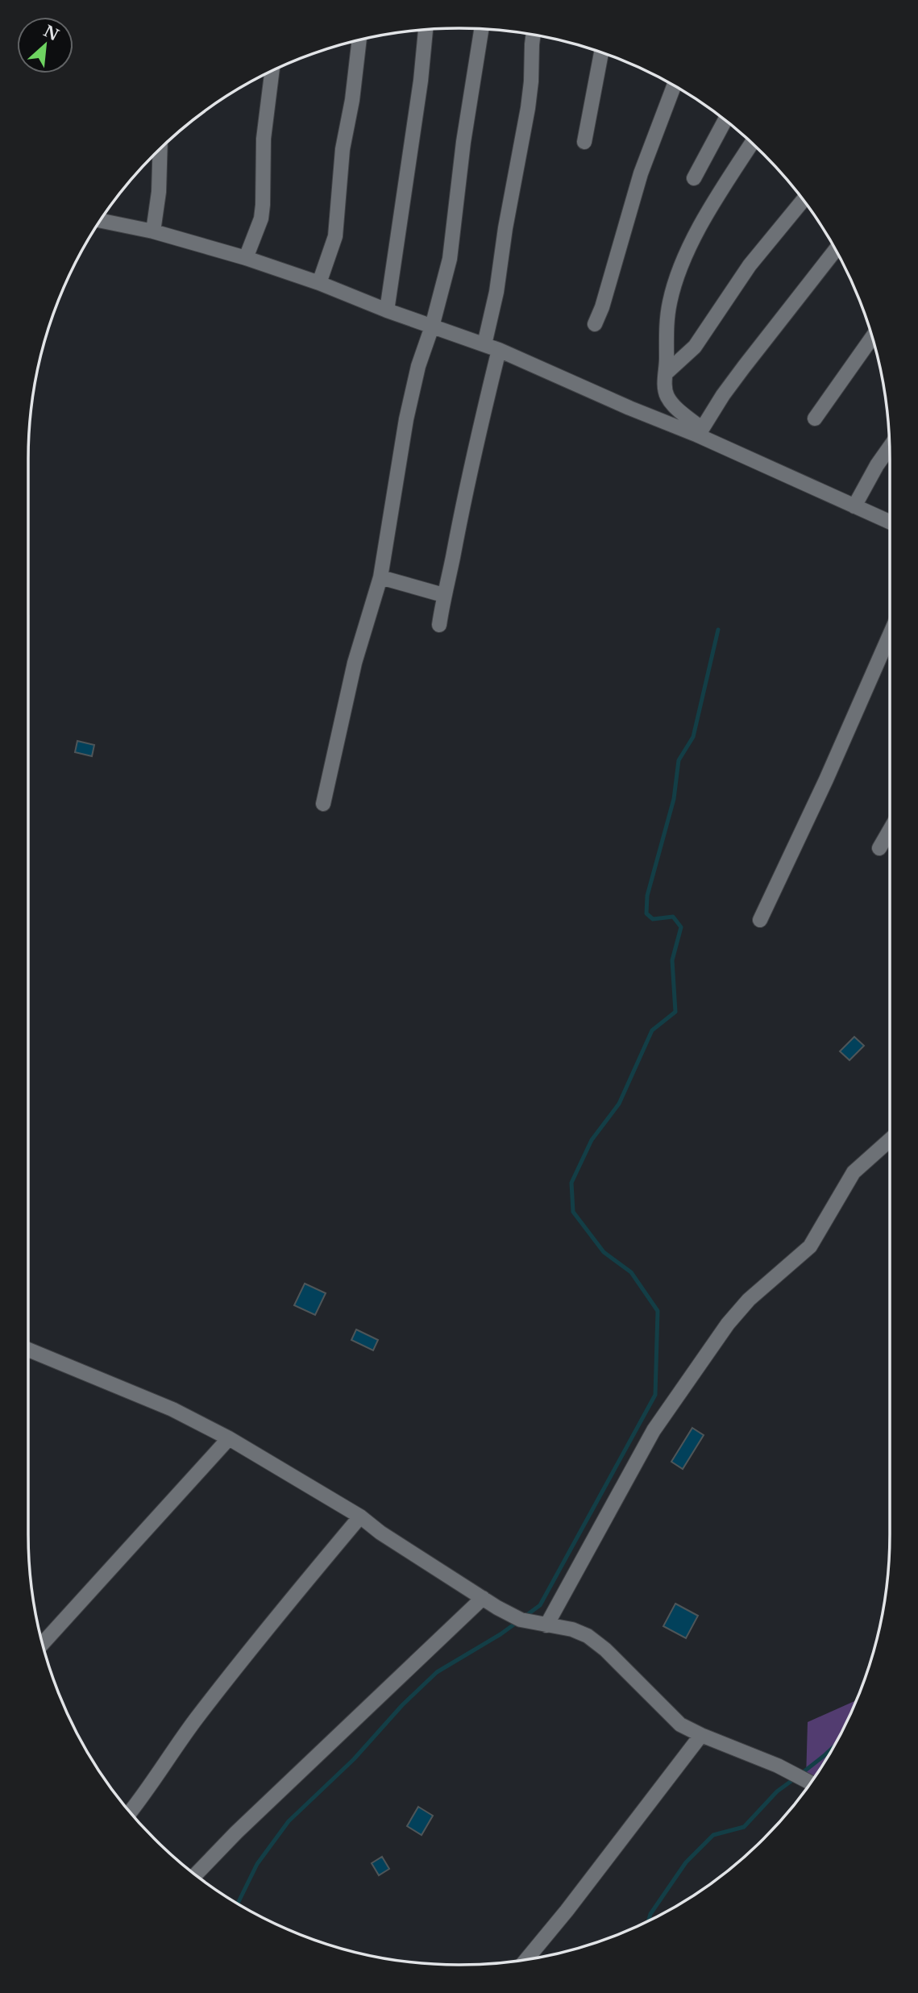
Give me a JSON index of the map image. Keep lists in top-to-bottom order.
{
  "north": "top right"
}
